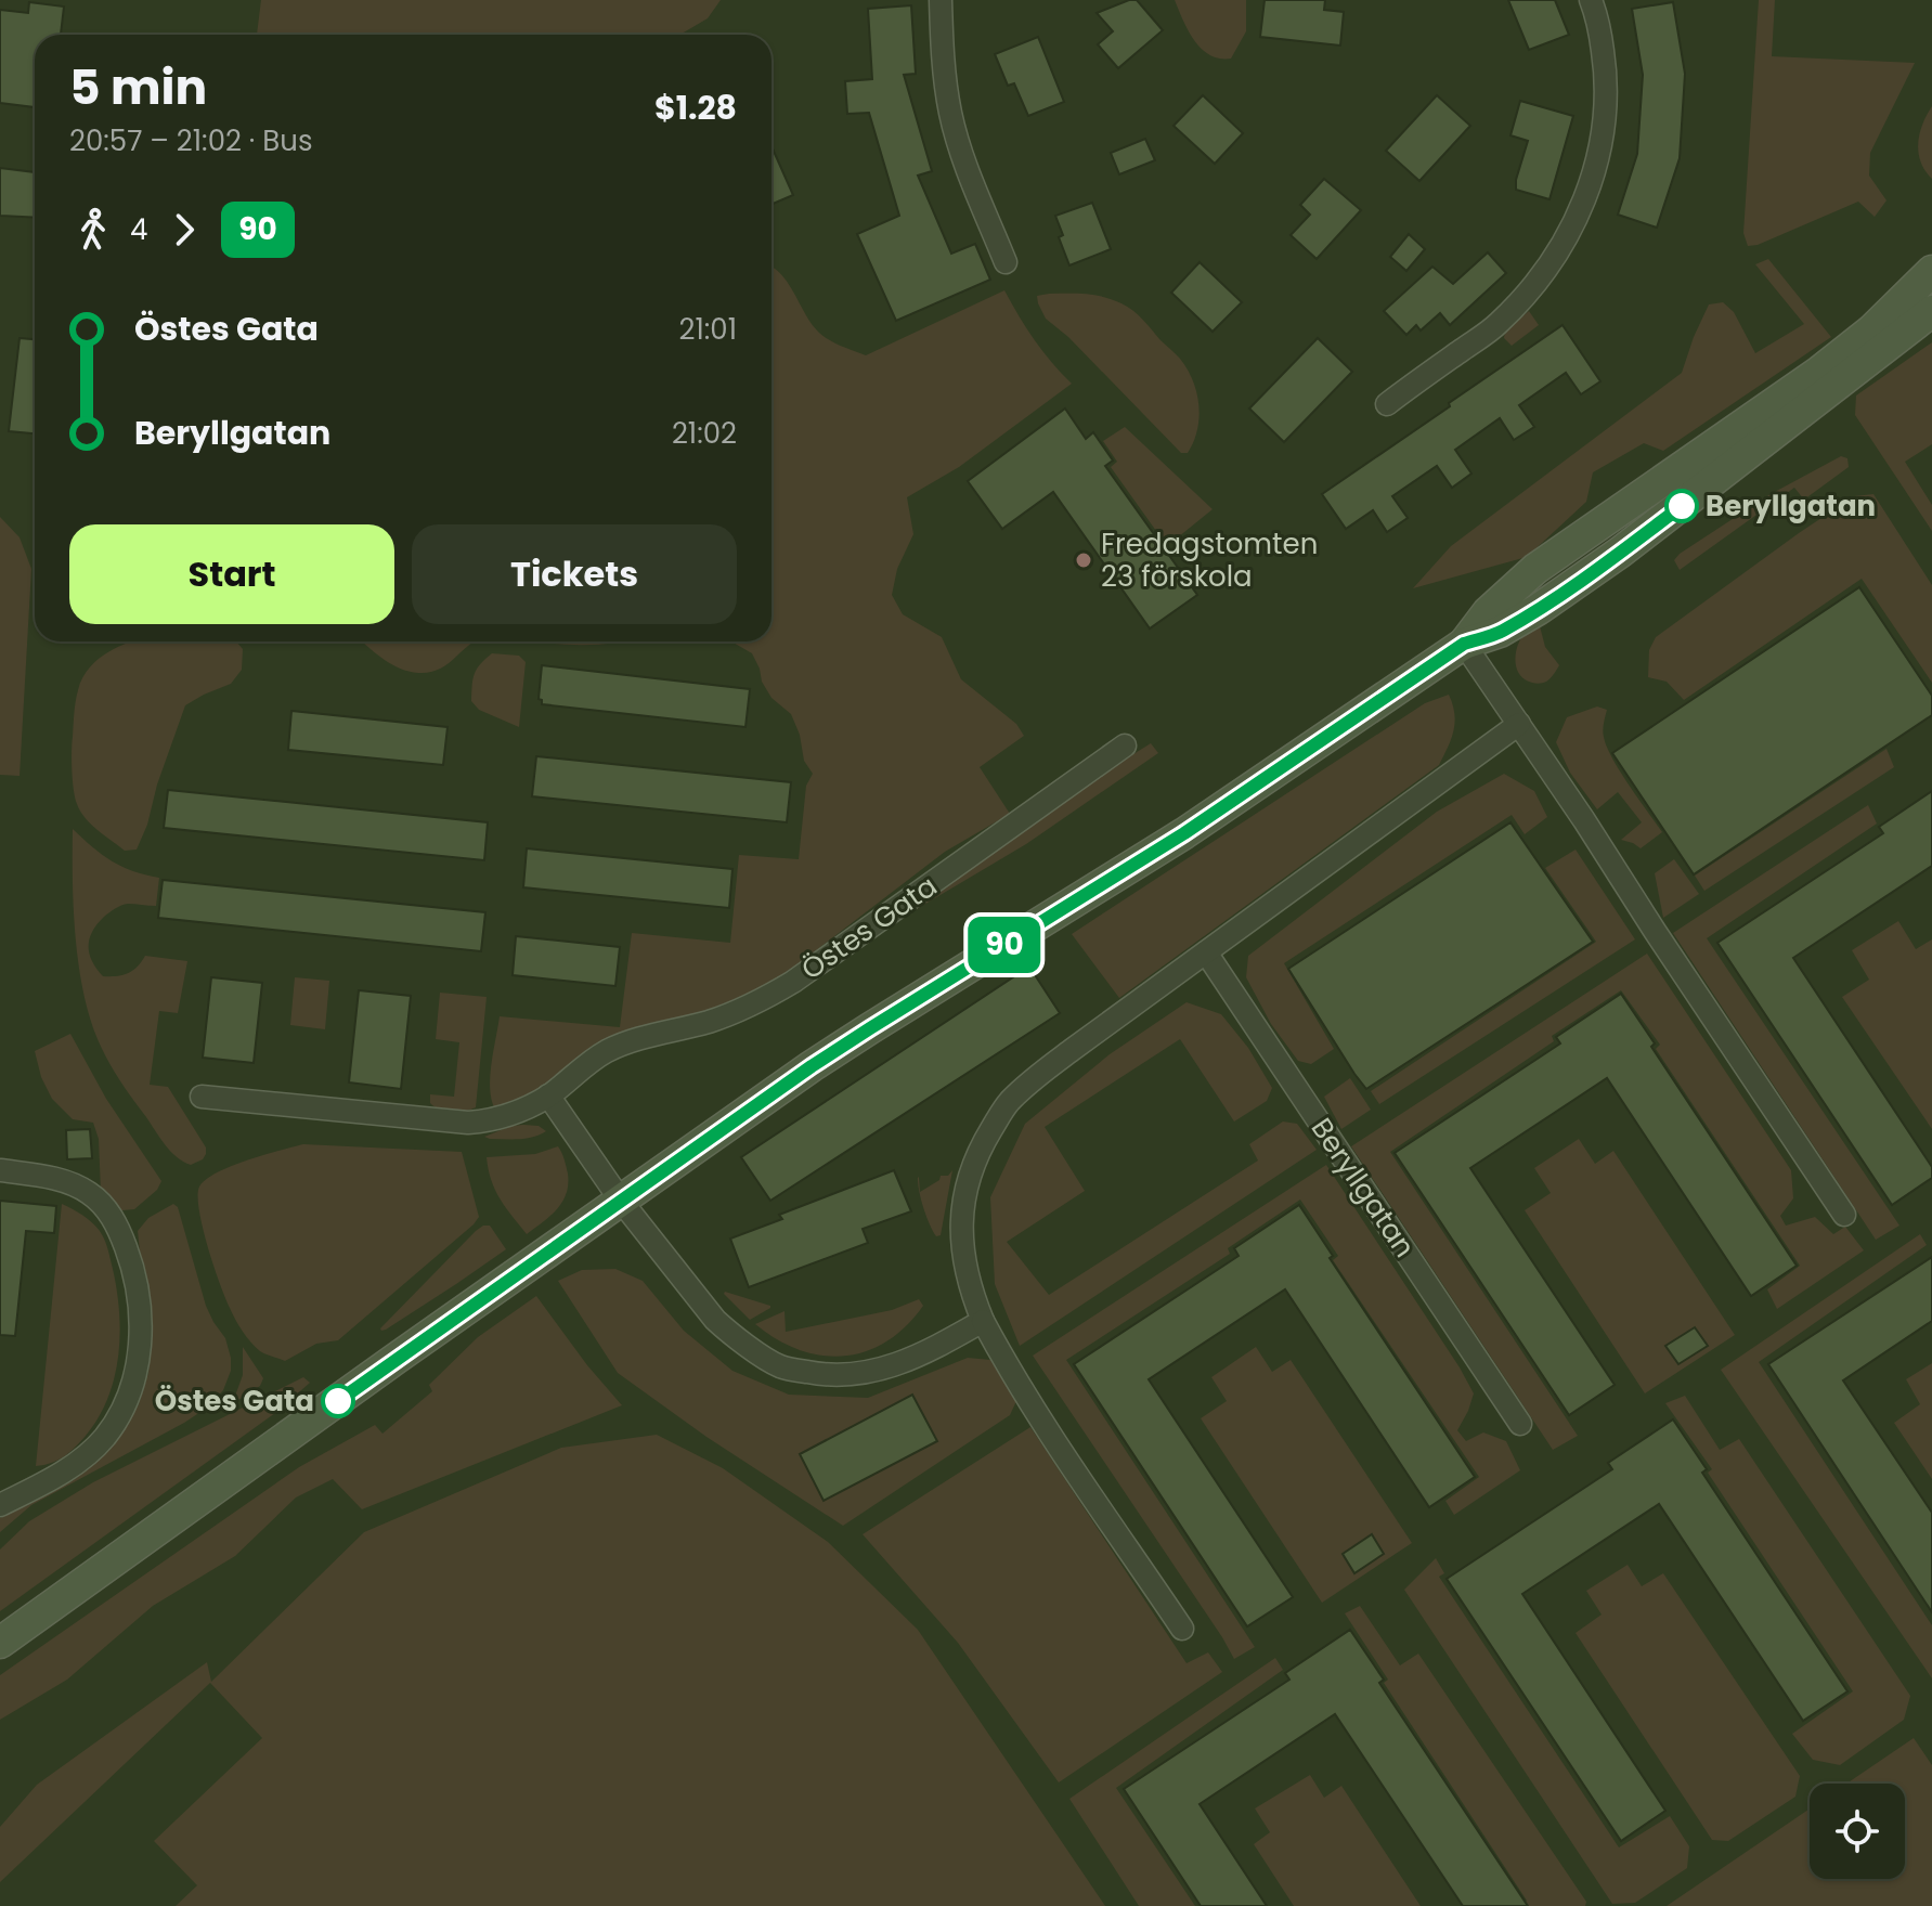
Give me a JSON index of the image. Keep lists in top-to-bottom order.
{
  "streets": {
    "street": ["Östes Gata", "Beryllgatan"]
  },
  "places": ["Beryllgatan", "Fredagstomten 23 förskola", "Östes Gata"],
  "lines": ["bus line 90"],
  "page": {
    "on_map": "90",
    "heading": ["5 min", "20:57 – 21:02 · Bus", "$1.28"],
    "legs": ["4", "90"],
    "list": [
      {
        "name": "Östes Gata",
        "value": "21:01"
      },
      {
        "name": "Beryllgatan",
        "value": "21:02"
      }
    ],
    "buttons": ["Start", "Tickets"]
  }
}
